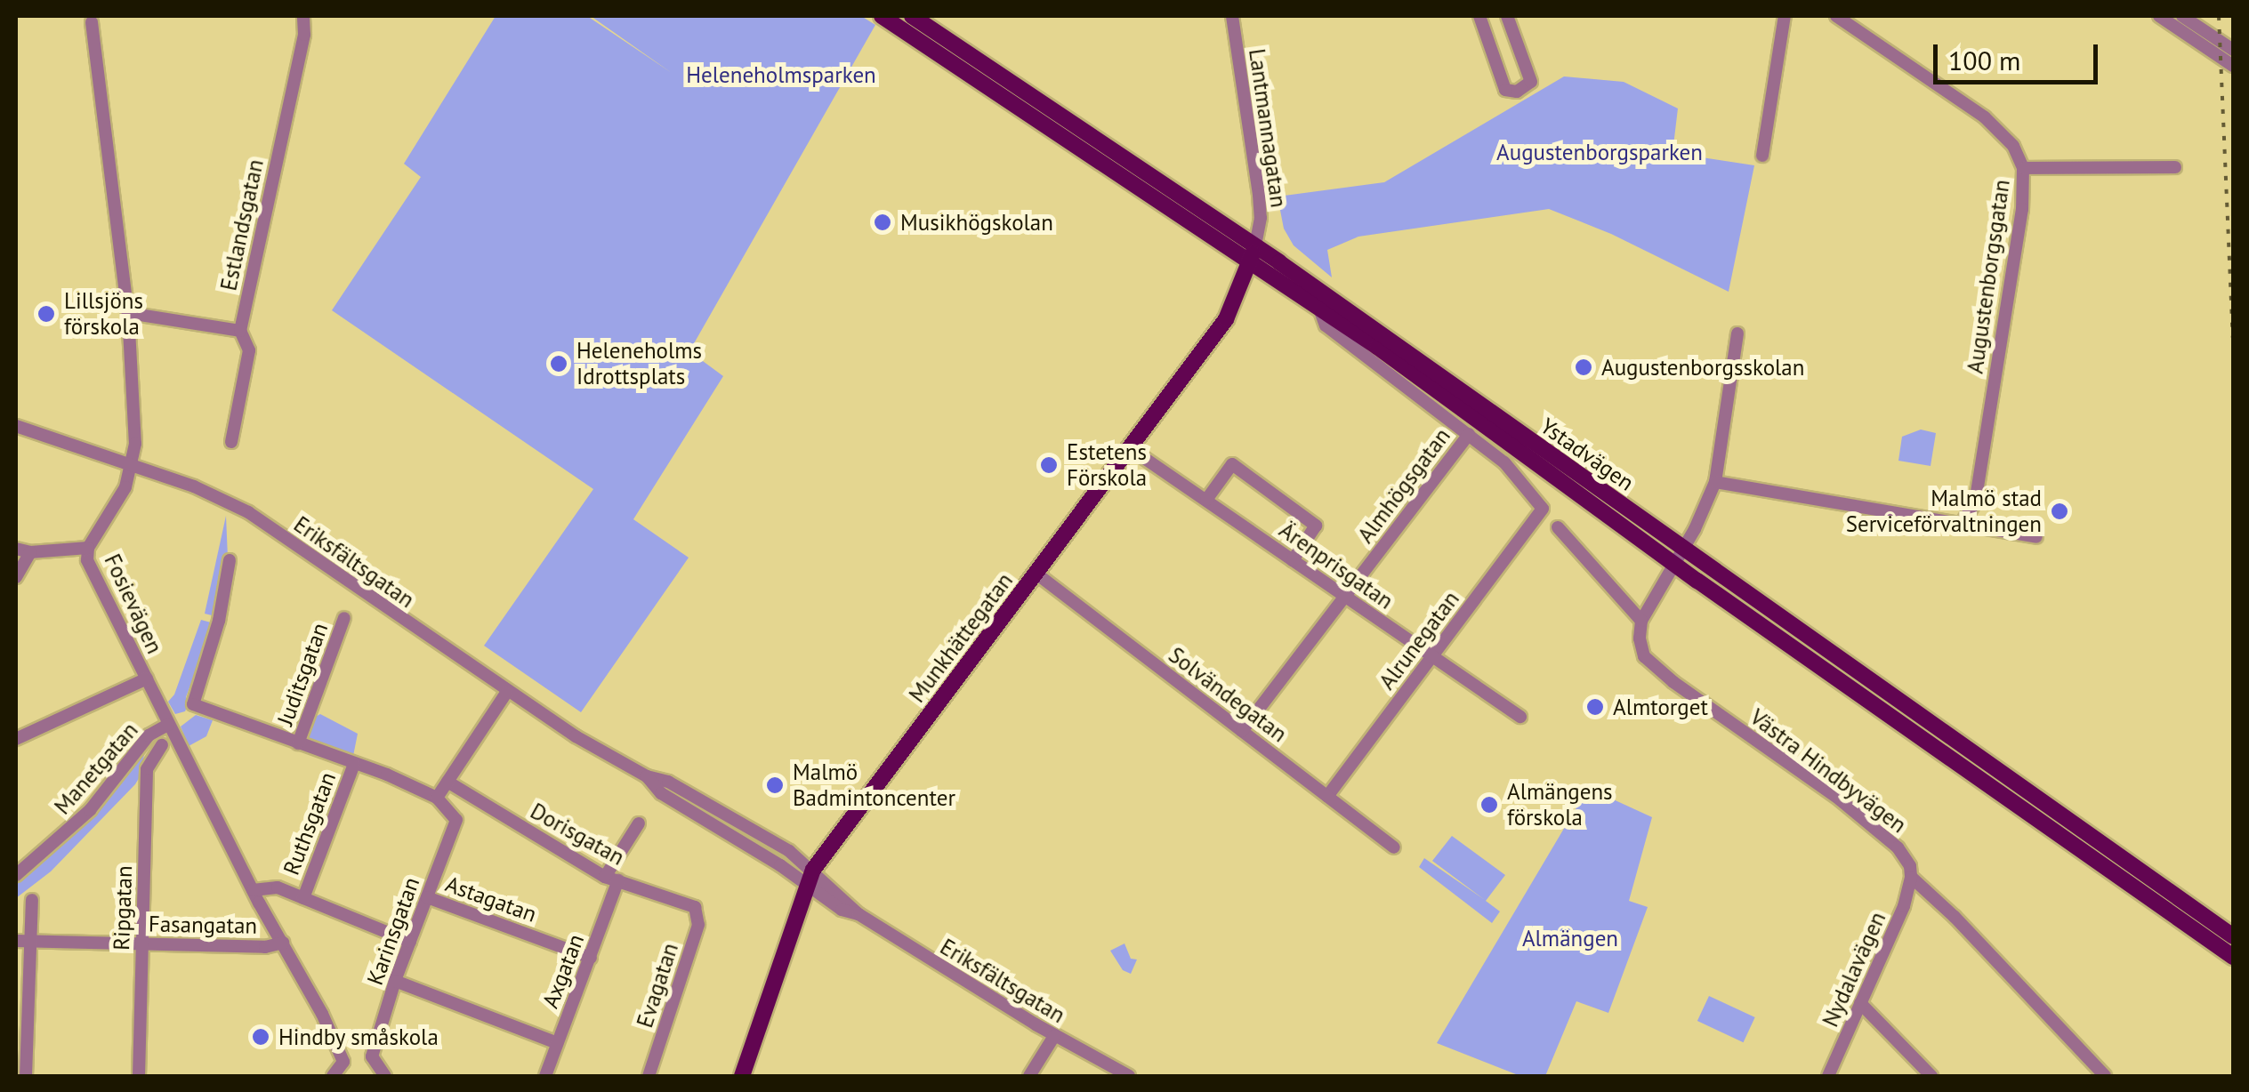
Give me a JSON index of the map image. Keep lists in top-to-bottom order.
{
  "streets": {
    "main road": ["Ystadvägen", "Munkhättegatan"],
    "street": [
      "Lantmannagatan",
      "Estlandsgatan",
      "Augustenborgsgatan",
      "Almhögsgatan",
      "Eriksfältsgatan",
      "Ärenprisgatan",
      "Fosievägen",
      "Alrunegatan",
      "Juditsgatan",
      "Solvändegatan",
      "Manetgatan",
      "Västra Hindbyvägen",
      "Ruthsgatan",
      "Dorisgatan",
      "Astagatan",
      "Ripgatan",
      "Fasangatan",
      "Karinsgatan",
      "Nydalavägen",
      "Axgatan",
      "Evagatan"
    ]
  },
  "crossings": [
    ["Lantmannagatan", "Ystadvägen"],
    ["Lantmannagatan", "Munkhättegatan"],
    ["Ystadvägen", "Almhögsgatan"],
    ["Ystadvägen", "Munkhättegatan"],
    ["Ystadvägen", "Alrunegatan"],
    ["Almhögsgatan", "Ärenprisgatan"],
    ["Almhögsgatan", "Solvändegatan"],
    ["Eriksfältsgatan", "Fosievägen"],
    ["Eriksfältsgatan", "Munkhättegatan"],
    ["Ärenprisgatan", "Munkhättegatan"],
    ["Ärenprisgatan", "Alrunegatan"],
    ["Fosievägen", "Manetgatan"],
    ["Fosievägen", "Fasangatan"],
    ["Munkhättegatan", "Solvändegatan"],
    ["Alrunegatan", "Solvändegatan"],
    ["Västra Hindbyvägen", "Nydalavägen"],
    ["Dorisgatan", "Karinsgatan"],
    ["Dorisgatan", "Axgatan"],
    ["Dorisgatan", "Evagatan"],
    ["Astagatan", "Karinsgatan"],
    ["Astagatan", "Axgatan"],
    ["Ripgatan", "Fasangatan"]
  ],
  "parks": ["Heleneholmsparken", "Augustenborgsparken", "Almängen"],
  "places": [
    "Musikhögskolan",
    "Lillsjöns förskola",
    "Heleneholms Idrottsplats",
    "Augustenborgsskolan",
    "Estetens Förskola",
    "Malmö stad Serviceförvaltningen",
    "Almtorget",
    "Malmö Badmintoncenter",
    "Almängens förskola",
    "Hindby småskola"
  ],
  "scale_bar": "100 m"
}
